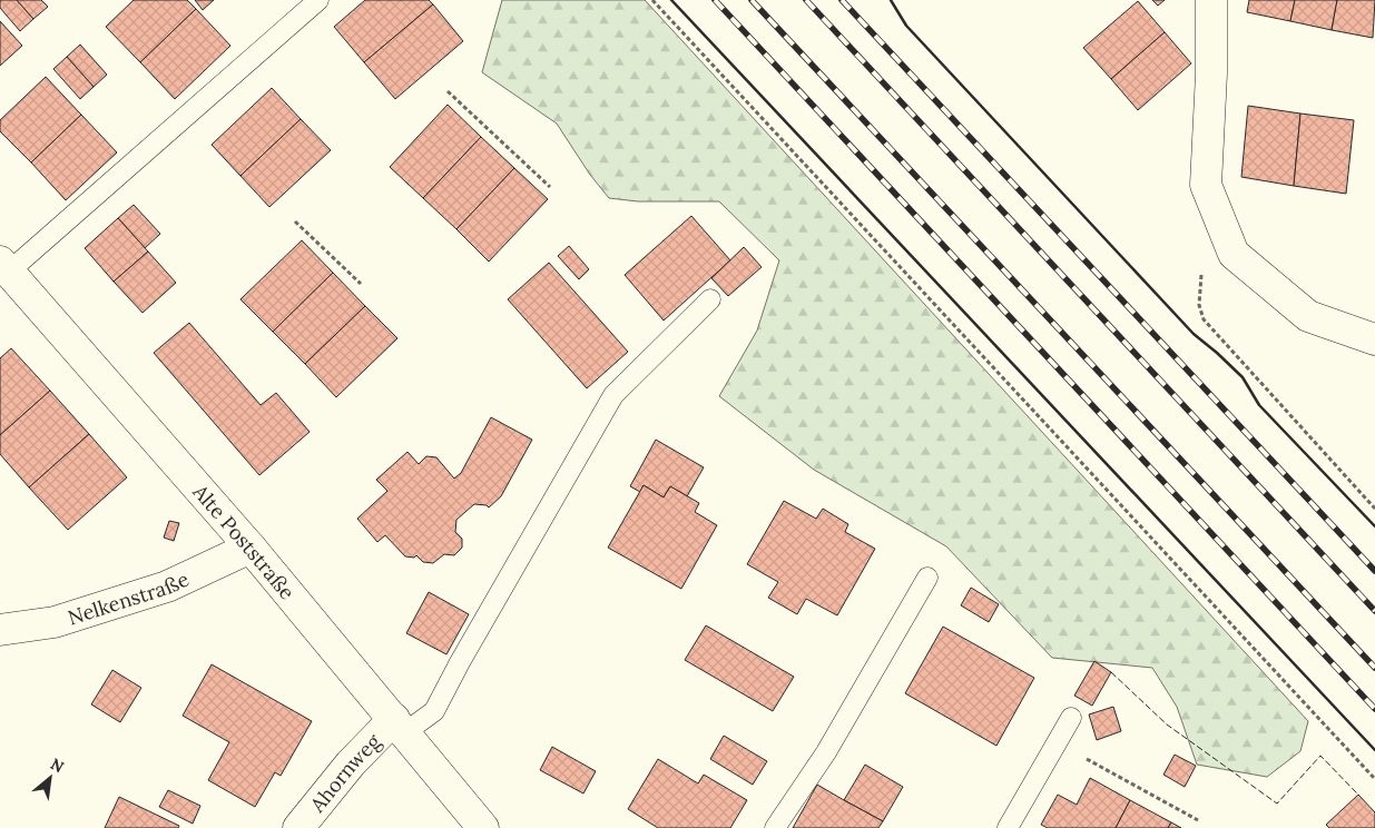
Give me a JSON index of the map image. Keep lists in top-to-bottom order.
{
  "streets": {
    "street": ["Alte Poststraße", "Nelkenstraße", "Ahornweg"]
  },
  "crossings": [
    ["Alte Poststraße", "Nelkenstraße"],
    ["Alte Poststraße", "Ahornweg"]
  ],
  "north": "top right"
}
